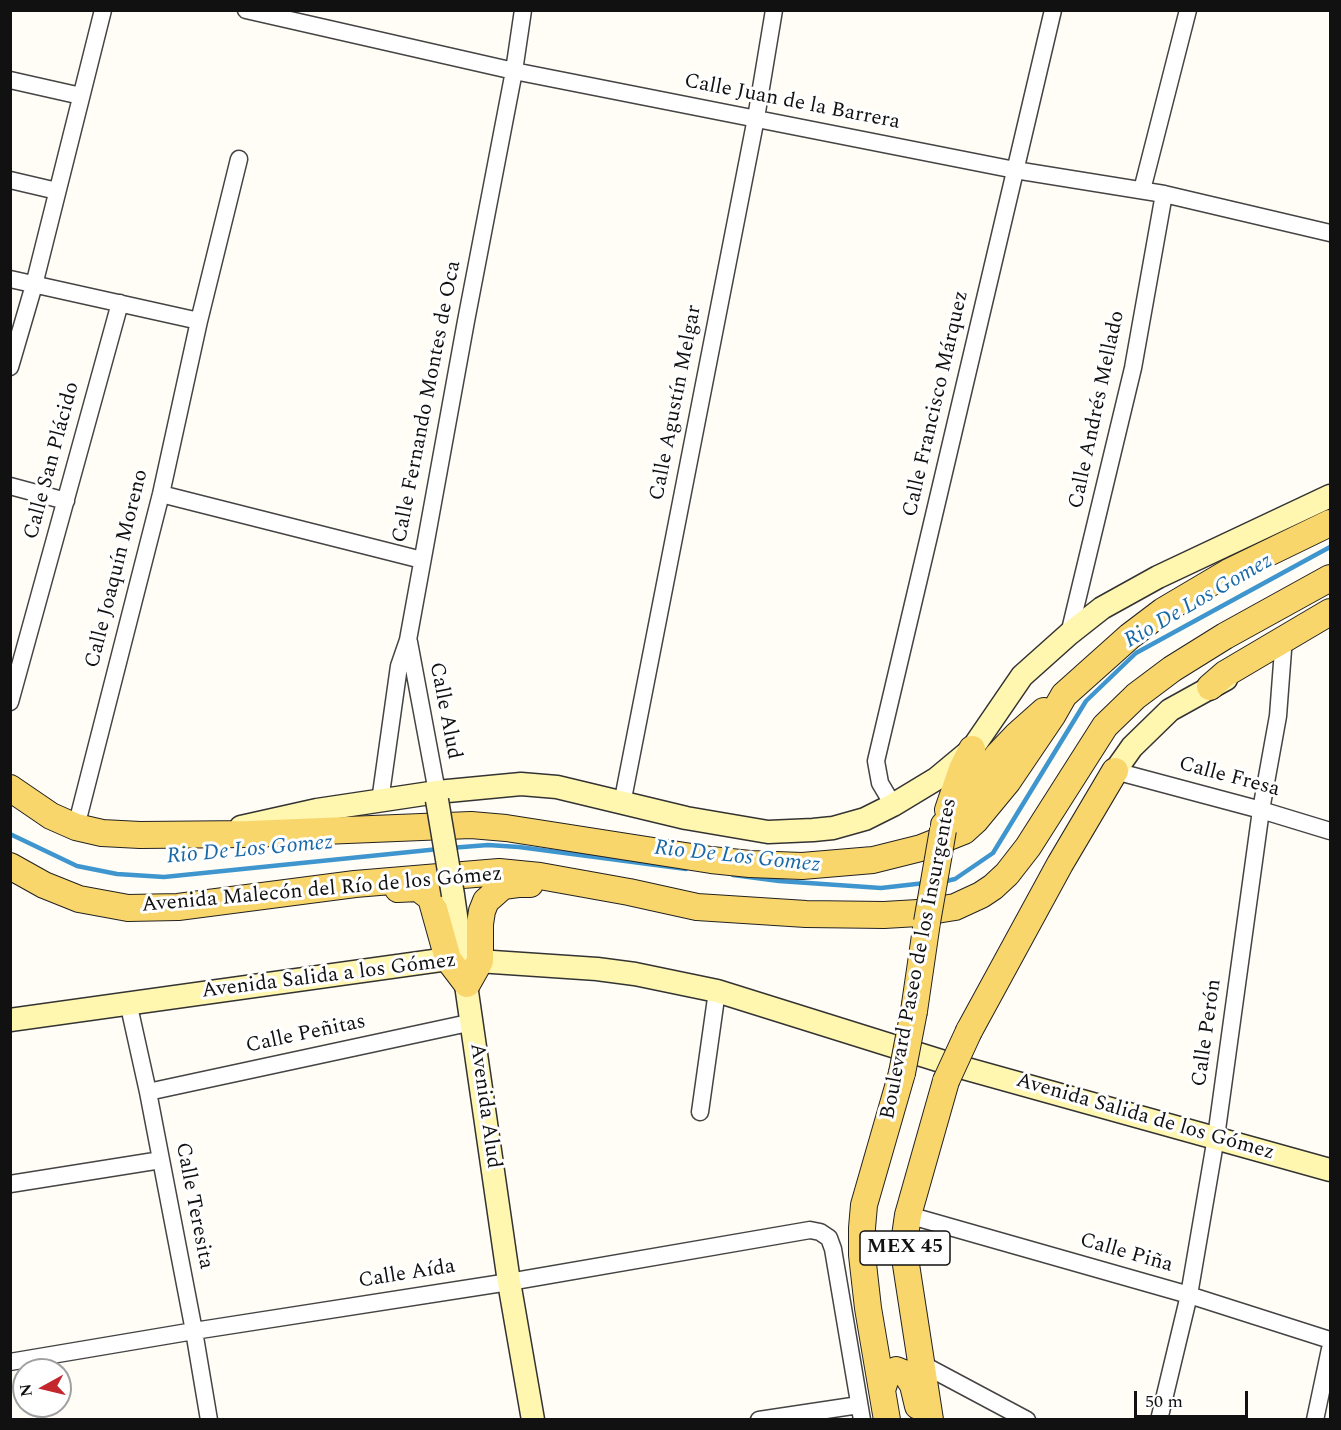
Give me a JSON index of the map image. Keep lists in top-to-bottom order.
{
  "streets": {
    "main road": ["Avenida Malecón del Río de los Gómez", "Boulevard Paseo de los Insurgentes", "MEX 45"],
    "street": [
      "Calle Juan de la Barrera",
      "Calle Fernando Montes de Oca",
      "Calle Agustín Melgar",
      "Calle Francisco Márquez",
      "Calle Andrés Mellado",
      "Calle San Plácido",
      "Calle Joaquín Moreno",
      "Calle Alud",
      "Calle Fresa",
      "Avenida Salida a los Gómez",
      "Calle Perón",
      "Calle Peñitas",
      "Avenida Alud",
      "Avenida Salida de los Gómez",
      "Calle Teresita",
      "Calle Piña",
      "Calle Aída"
    ]
  },
  "crossings": [
    ["Calle Juan de la Barrera", "Calle Fernando Montes de Oca"],
    ["Calle Juan de la Barrera", "Calle Agustín Melgar"],
    ["Calle Juan de la Barrera", "Calle Francisco Márquez"],
    ["Calle Juan de la Barrera", "Calle Andrés Mellado"],
    ["Calle Fernando Montes de Oca", "Calle Alud"],
    ["Calle Andrés Mellado", "MEX 45"],
    ["Calle Alud", "Avenida Alud"],
    ["Calle Fresa", "Calle Perón"],
    ["Calle Fresa", "MEX 45"],
    ["Boulevard Paseo de los Insurgentes", "MEX 45"],
    ["Avenida Salida a los Gómez", "Avenida Alud"],
    ["Avenida Salida a los Gómez", "Avenida Salida de los Gómez"],
    ["Avenida Salida a los Gómez", "Calle Teresita"],
    ["Avenida Salida a los Gómez", "MEX 45"],
    ["Calle Perón", "Avenida Salida de los Gómez"],
    ["Calle Perón", "MEX 45"],
    ["Calle Perón", "Calle Piña"],
    ["Calle Peñitas", "Avenida Alud"],
    ["Calle Peñitas", "Calle Teresita"],
    ["Avenida Alud", "Calle Aída"],
    ["Avenida Salida de los Gómez", "MEX 45"],
    ["Calle Teresita", "Calle Aída"],
    ["MEX 45", "Calle Piña"]
  ],
  "water": ["Rio De Los Gomez"],
  "scale_bar": "50 m",
  "north": "left"
}
